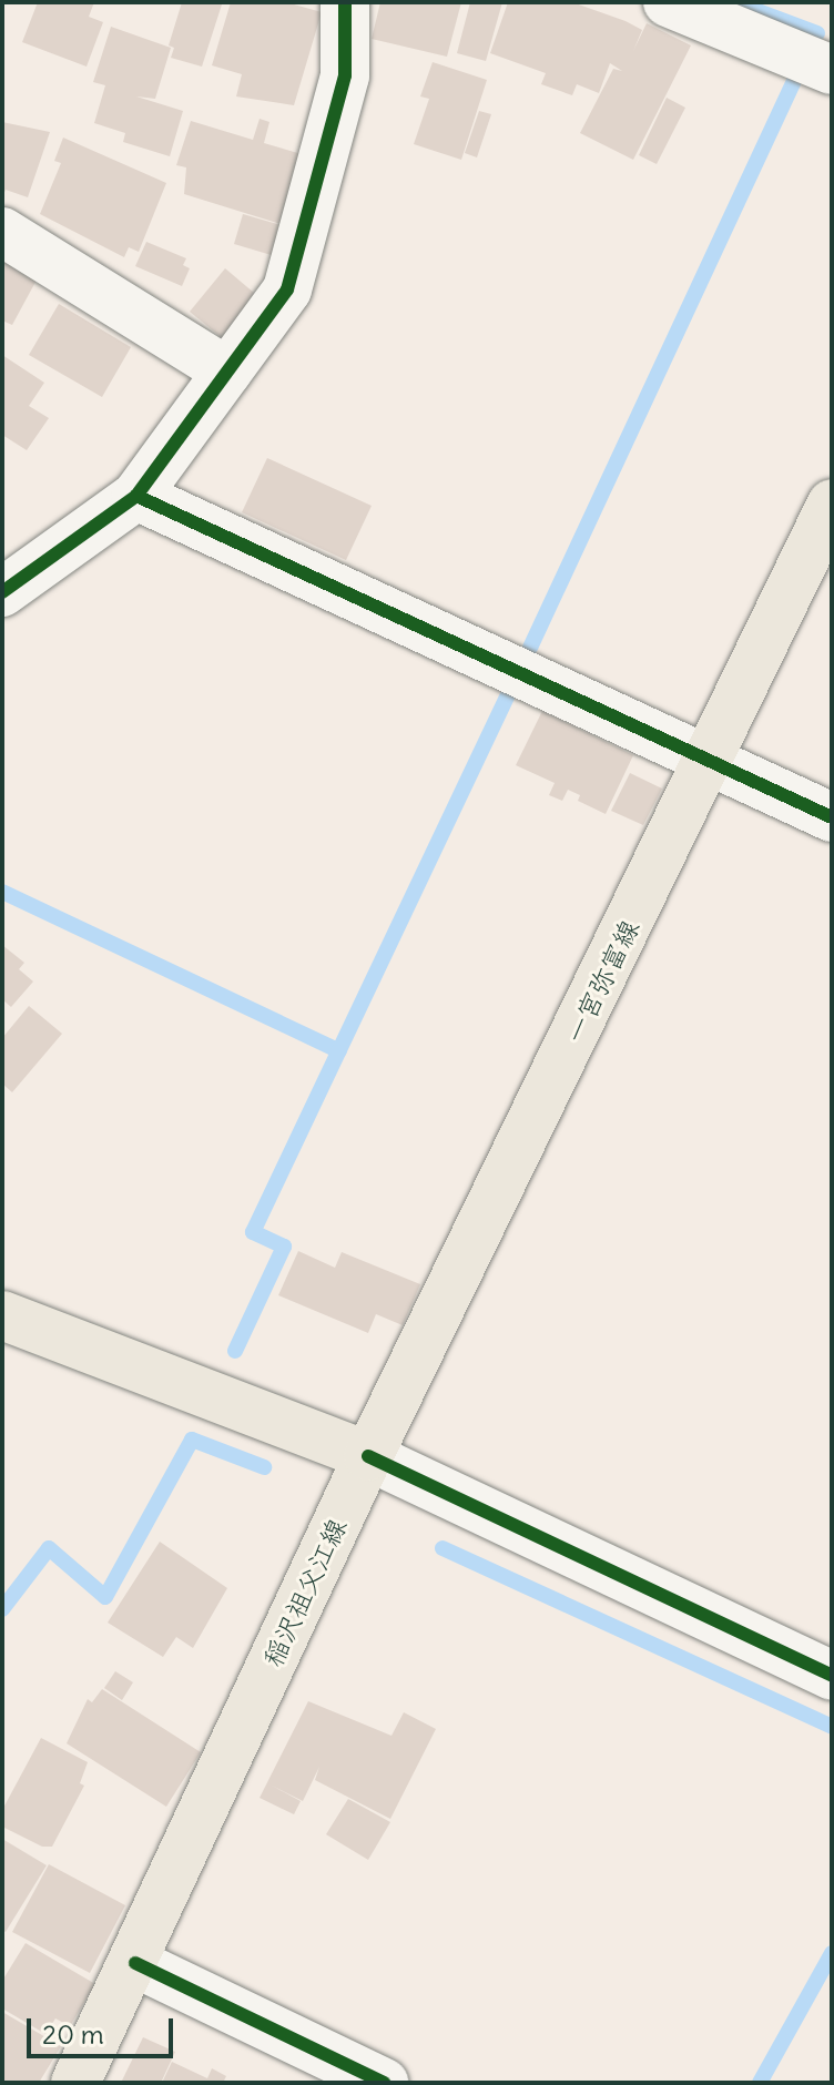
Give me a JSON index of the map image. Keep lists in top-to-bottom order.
{
  "streets": {
    "main road": ["一宮弥富線", "稲沢祖父江線"]
  },
  "crossings": [
    ["一宮弥富線", "稲沢祖父江線"]
  ],
  "scale_bar": "20 m"
}
